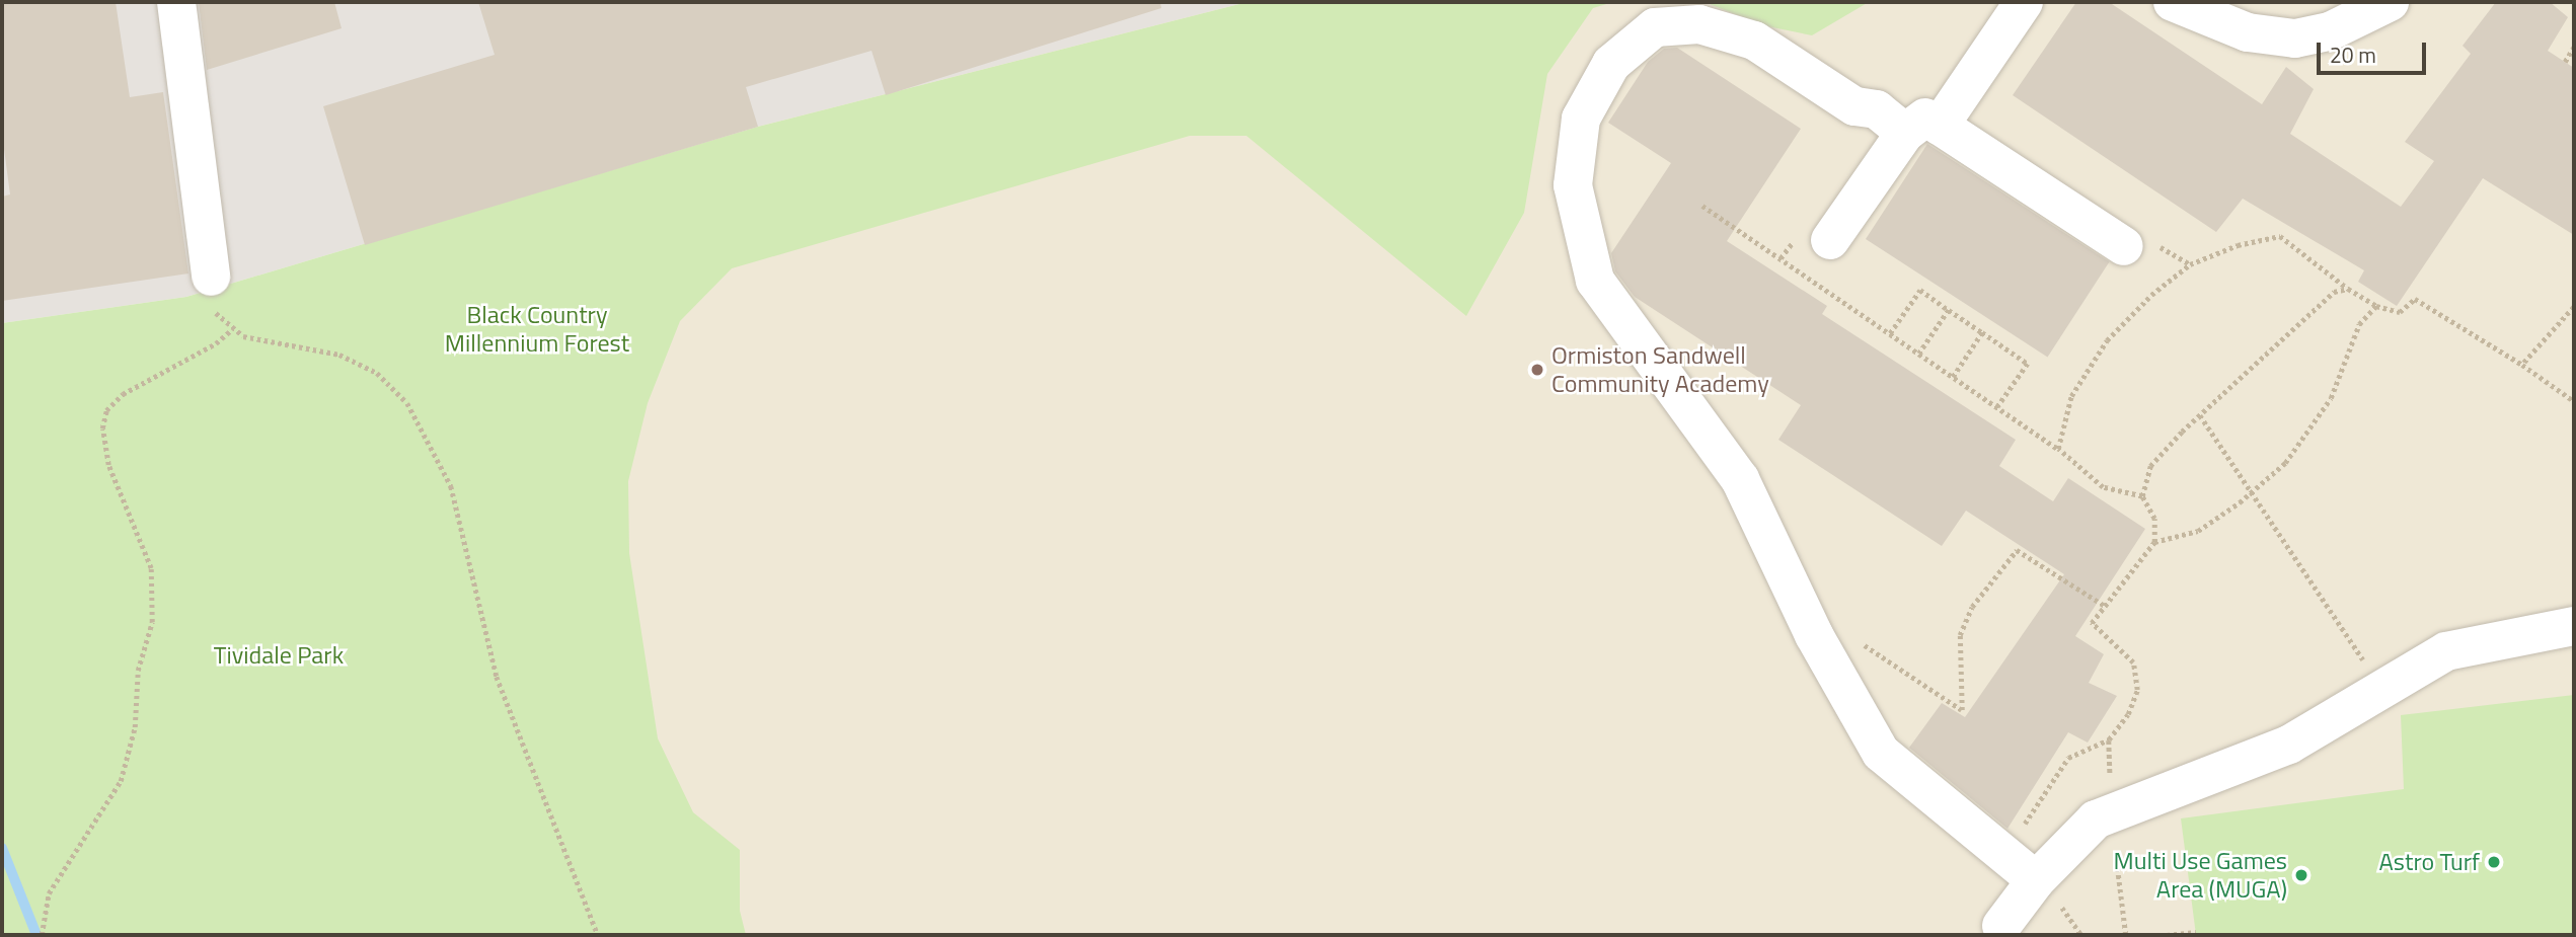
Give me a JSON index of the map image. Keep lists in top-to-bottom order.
{
  "parks": ["Black Country Millennium Forest", "Tividale Park"],
  "places": ["Ormiston Sandwell Community Academy", "Astro Turf", "Multi Use Games Area (MUGA)"],
  "scale_bar": "20 m"
}
